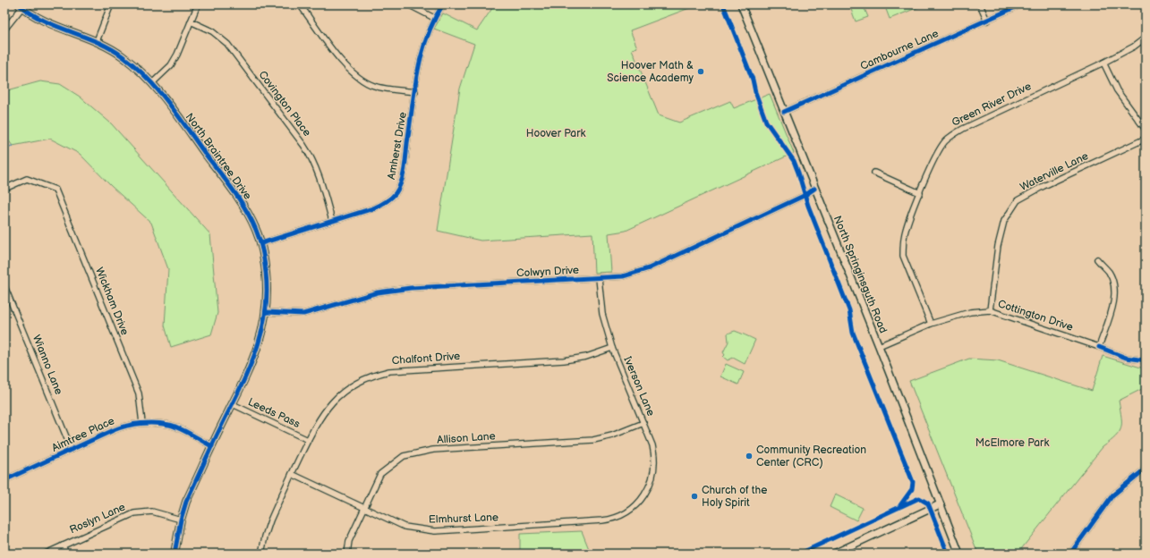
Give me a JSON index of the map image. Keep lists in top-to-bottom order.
{
  "streets": {
    "street": [
      "Cambourne Lane",
      "Covington Place",
      "Green River Drive",
      "Amherst Drive",
      "North Braintree Drive",
      "Waterville Lane",
      "Colwyn Drive",
      "North Springinsguth Road",
      "Wickham Drive",
      "Cottington Drive",
      "Chalfont Drive",
      "Wianno Lane",
      "Iverson Lane",
      "Leeds Pass",
      "Aimtree Place",
      "Allison Lane",
      "Roslyn Lane",
      "Elmhurst Lane"
    ]
  },
  "crossings": [
    ["Cambourne Lane", "North Springinsguth Road"],
    ["Covington Place", "Amherst Drive"],
    ["Green River Drive", "Cottington Drive"],
    ["Amherst Drive", "North Braintree Drive"],
    ["North Braintree Drive", "Colwyn Drive"],
    ["North Braintree Drive", "Leeds Pass"],
    ["North Braintree Drive", "Aimtree Place"],
    ["North Braintree Drive", "Roslyn Lane"],
    ["Waterville Lane", "Cottington Drive"],
    ["Colwyn Drive", "North Springinsguth Road"],
    ["Colwyn Drive", "Iverson Lane"],
    ["North Springinsguth Road", "Cottington Drive"],
    ["Wickham Drive", "Aimtree Place"],
    ["Chalfont Drive", "Iverson Lane"],
    ["Chalfont Drive", "Leeds Pass"],
    ["Chalfont Drive", "Elmhurst Lane"],
    ["Wianno Lane", "Aimtree Place"],
    ["Iverson Lane", "Allison Lane"],
    ["Iverson Lane", "Elmhurst Lane"],
    ["Allison Lane", "Elmhurst Lane"]
  ],
  "parks": ["Hoover Park", "McElmore Park"],
  "places": ["Hoover Math & Science Academy", "Community Recreation Center (CRC)", "Church of the Holy Spirit"]
}
